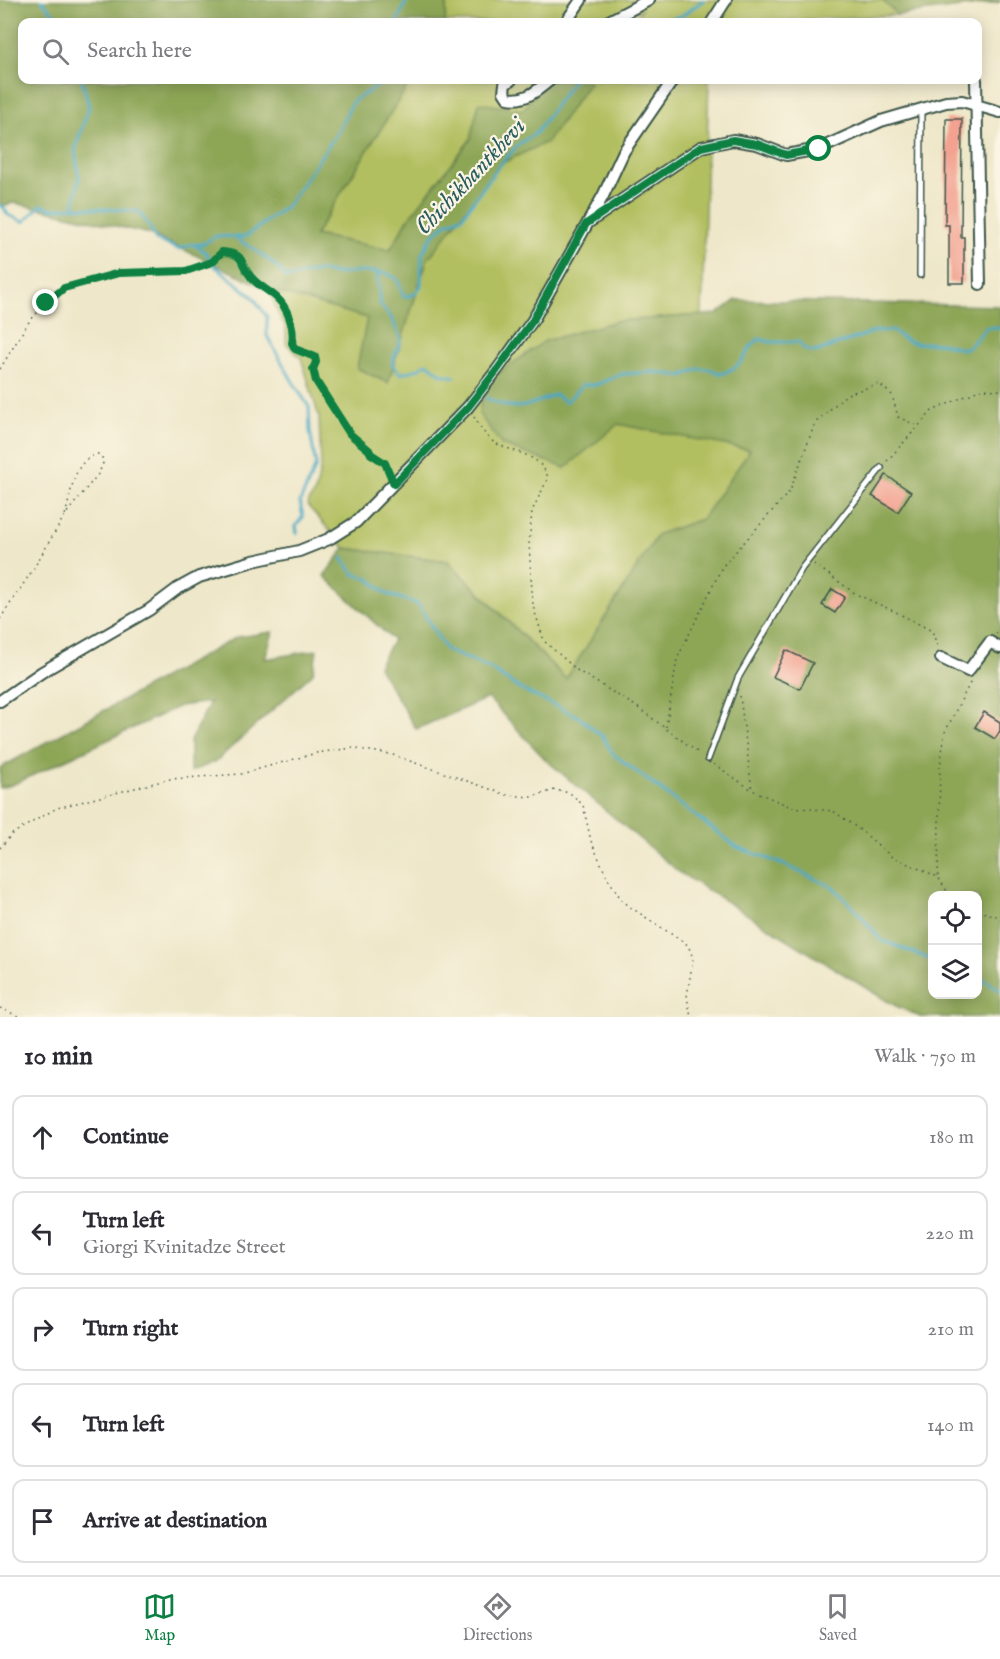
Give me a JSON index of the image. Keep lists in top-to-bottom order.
{
  "water": ["Chichikhantkhevi"],
  "page": {
    "search": "Search here",
    "heading": ["10 min", "Walk · 750 m"],
    "list": [
      ["Continue", "180 m"],
      ["Turn left", "Giorgi Kvinitadze Street", "220 m"],
      ["Turn right", "210 m"],
      ["Turn left", "140 m"],
      "Arrive at destination"
    ],
    "nav": ["Map", "Directions", "Saved"]
  }
}
